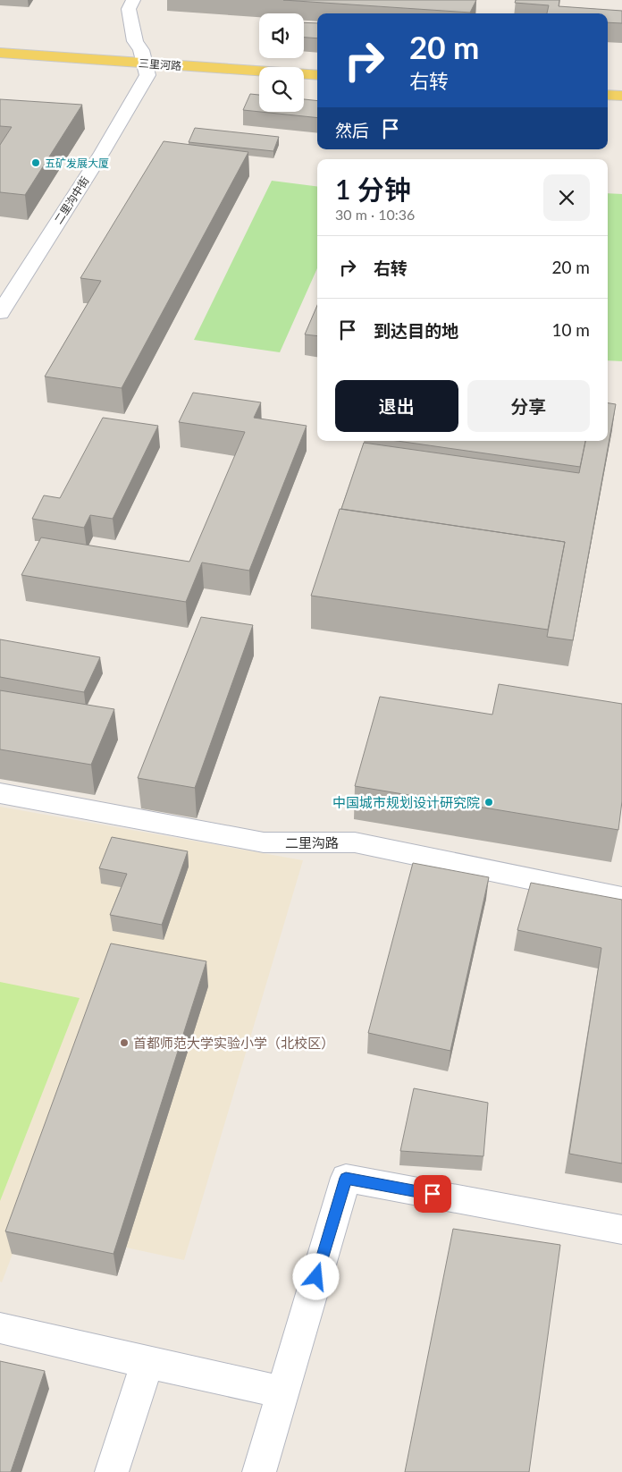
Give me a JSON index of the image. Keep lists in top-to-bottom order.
{
  "streets": {
    "main road": ["三里河路"],
    "street": ["二里沟中街", "二里沟路"]
  },
  "crossings": [
    ["三里河路", "二里沟中街"]
  ],
  "places": ["五矿发展大厦", "中国城市规划设计研究院", "首都师范大学实验小学（北校区）"],
  "page": {
    "turn": ["20 m", "右转"],
    "then": "然后",
    "heading": ["1 分钟", "30 m · 10:36"],
    "list": [
      {
        "name": "右转",
        "value": "20 m"
      },
      {
        "name": "到达目的地",
        "value": "10 m"
      }
    ],
    "buttons": ["退出", "分享"]
  }
}
